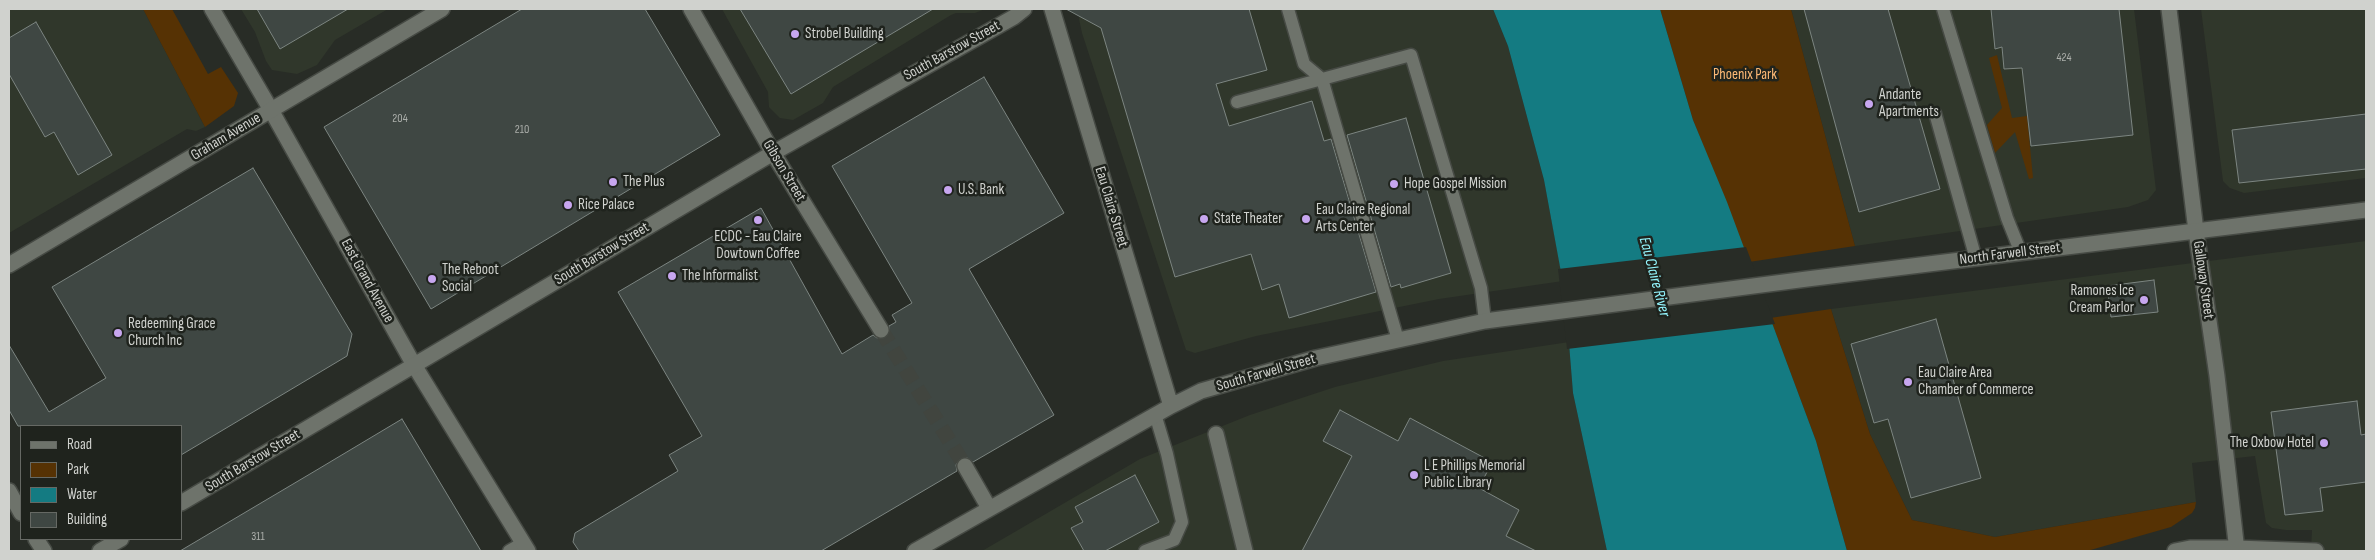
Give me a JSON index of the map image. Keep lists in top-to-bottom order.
{
  "streets": {
    "street": [
      "South Barstow Street",
      "Graham Avenue",
      "Gibson Street",
      "Eau Claire Street",
      "North Farwell Street",
      "Galloway Street",
      "East Grand Avenue",
      "South Farwell Street"
    ]
  },
  "crossings": [
    ["South Barstow Street", "Gibson Street"],
    ["South Barstow Street", "East Grand Avenue"],
    ["Graham Avenue", "East Grand Avenue"],
    ["Eau Claire Street", "South Farwell Street"],
    ["North Farwell Street", "Galloway Street"],
    ["North Farwell Street", "South Farwell Street"]
  ],
  "water": ["Eau Claire River"],
  "parks": ["Phoenix Park"],
  "places": [
    "Strobel Building",
    "Andante Apartments",
    "The Plus",
    "Hope Gospel Mission",
    "U.S. Bank",
    "Rice Palace",
    "State Theater",
    "Eau Claire Regional Arts Center",
    "ECDC - Eau Claire Dowtown Coffee",
    "The Informalist",
    "The Reboot Social",
    "Ramones Ice Cream Parlor",
    "Redeeming Grace Church Inc",
    "Eau Claire Area Chamber of Commerce",
    "The Oxbow Hotel",
    "L E Phillips Memorial Public Library"
  ],
  "house_numbers": [
    "424",
    "204",
    "210",
    "311"
  ],
  "legend": [
    "Road",
    "Park",
    "Water",
    "Building"
  ]
}
